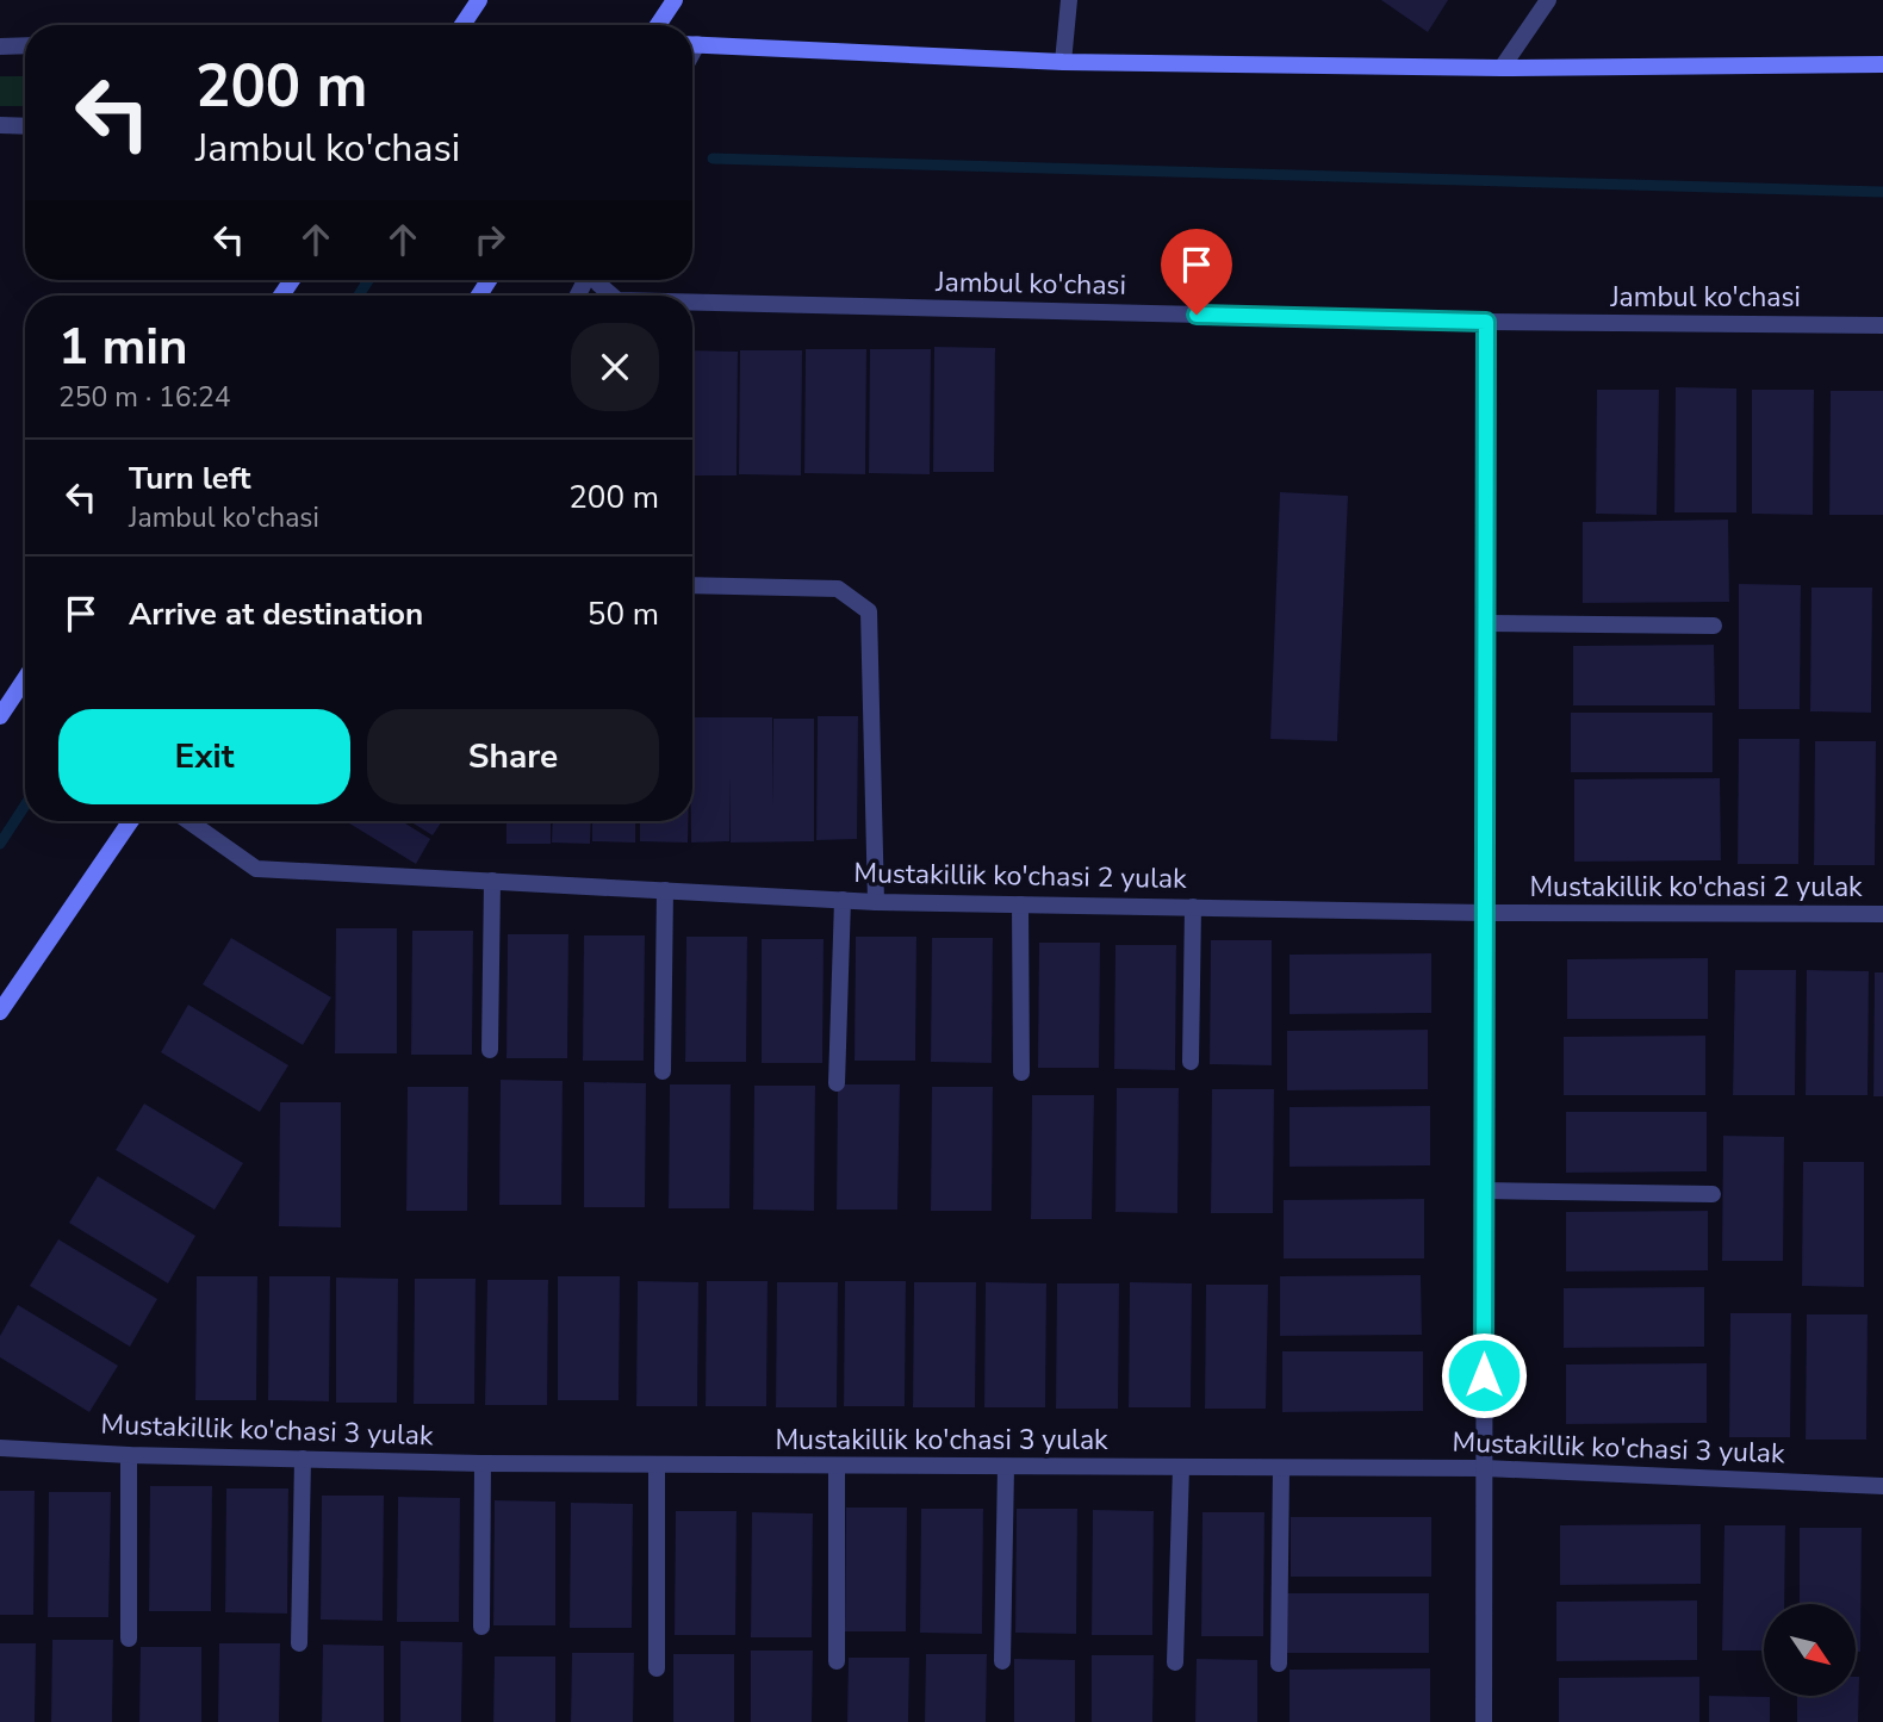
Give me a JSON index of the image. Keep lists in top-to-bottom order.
{
  "streets": {
    "street": ["Jambul ko'chasi", "Mustakillik ko'chasi 2 yulak", "Mustakillik ko'chasi 3 yulak"]
  },
  "north": "bottom right",
  "page": {
    "turn": ["200 m", "Jambul ko'chasi"],
    "heading": ["1 min", "250 m · 16:24"],
    "list": [
      {
        "name": "Turn left",
        "note": "Jambul ko'chasi",
        "value": "200 m"
      },
      {
        "name": "Arrive at destination",
        "value": "50 m"
      }
    ],
    "buttons": ["Exit", "Share"]
  }
}
